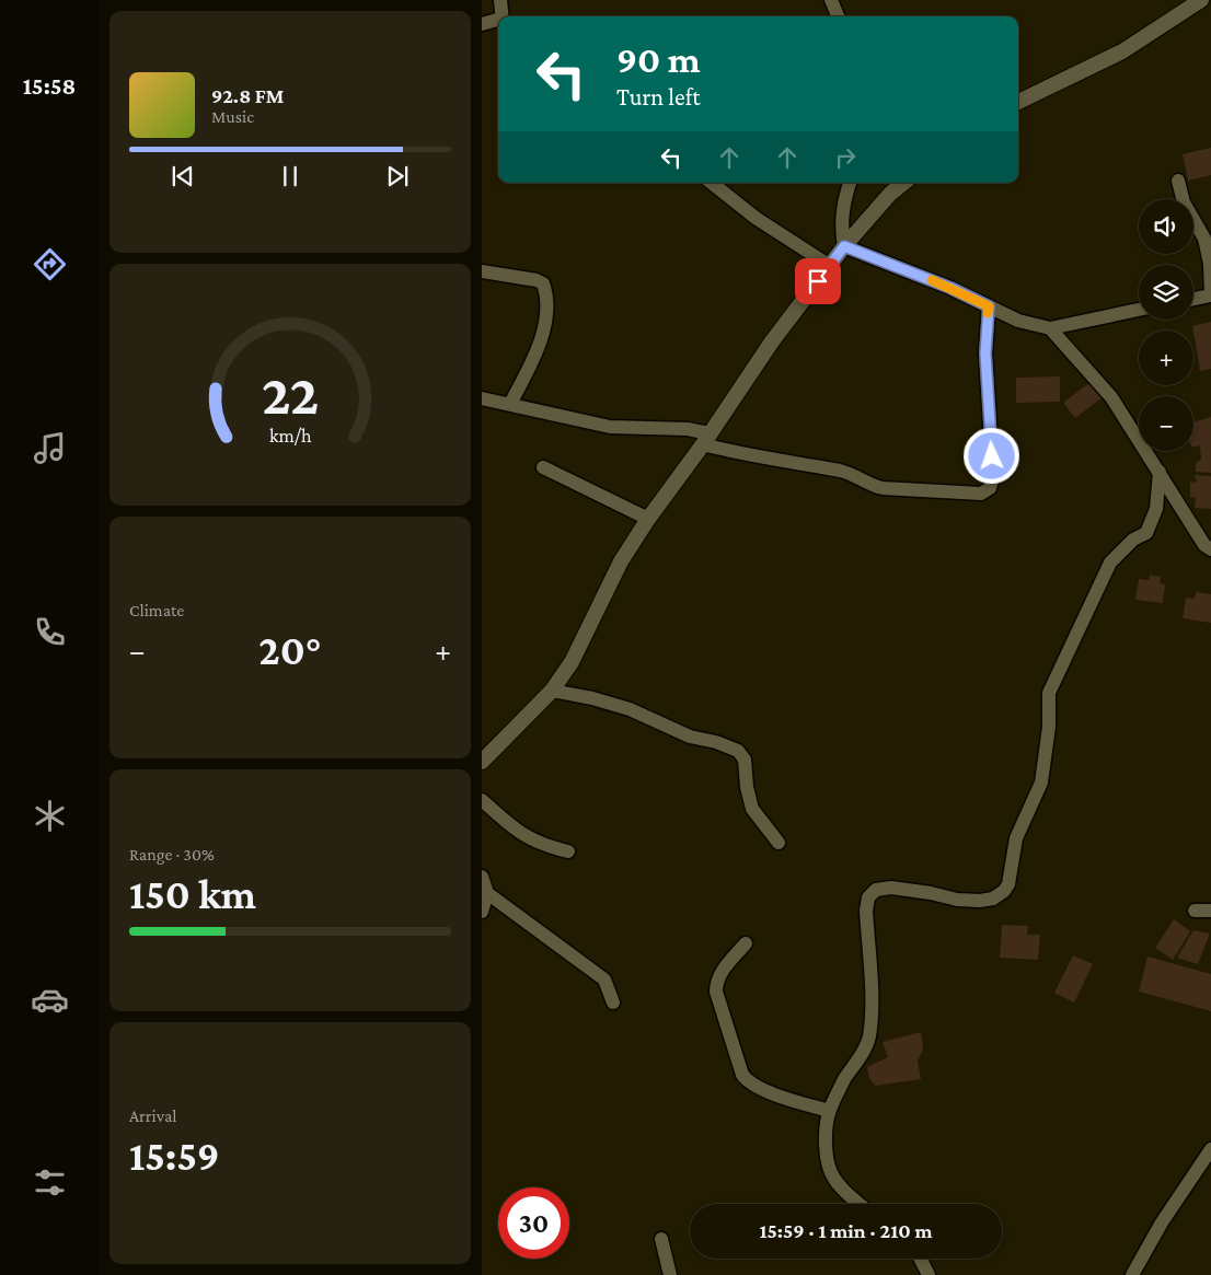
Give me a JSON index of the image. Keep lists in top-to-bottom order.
{
  "page": {
    "tabs": "15:58",
    "turn": ["90 m", "Turn left"],
    "song": ["92.8 FM", "Music"],
    "map_buttons": ["+", "−"],
    "tile": [
      "Climate",
      ["Range · 30%", "150 km"],
      ["Arrival", "15:59"]
    ],
    "heat": ["−", "20°", "+"],
    "limit": "30",
    "trip": "15:59 · 1 min · 210 m",
    "gauge": ["22", "km/h"]
  }
}
